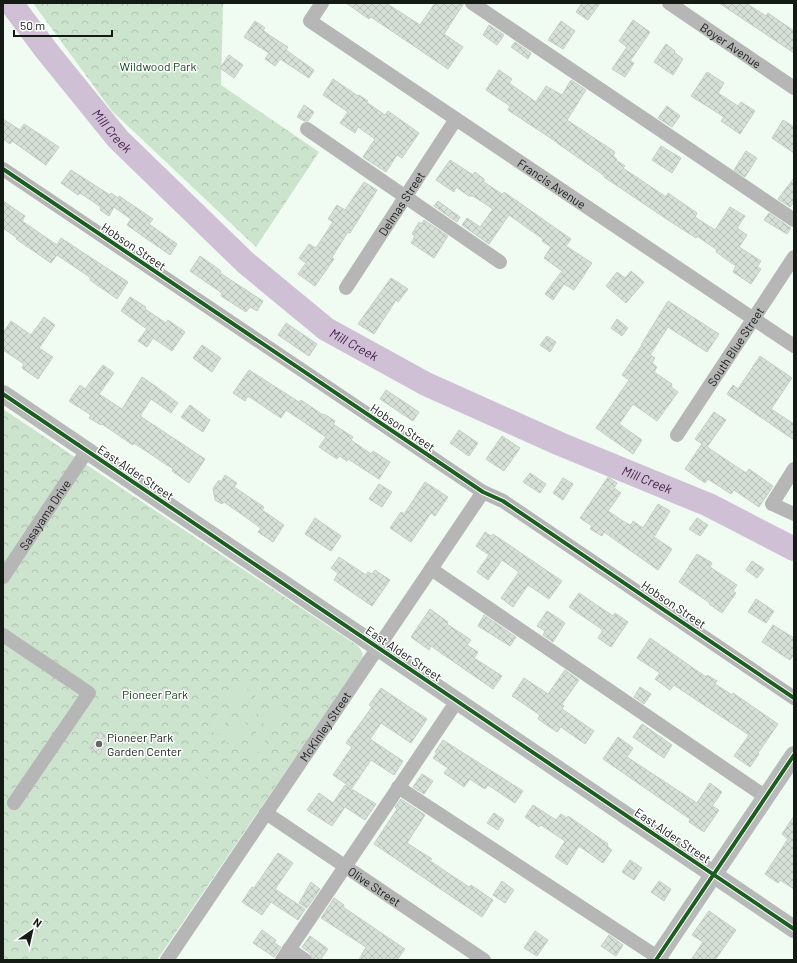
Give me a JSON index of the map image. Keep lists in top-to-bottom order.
{
  "streets": {
    "main road": ["East Alder Street"],
    "street": [
      "Boyer Avenue",
      "Francis Avenue",
      "Delmas Street",
      "Hobson Street",
      "South Blue Street",
      "Sasayama Drive",
      "McKinley Street",
      "Olive Street"
    ]
  },
  "crossings": [
    ["Francis Avenue", "Delmas Street"],
    ["Francis Avenue", "South Blue Street"],
    ["Hobson Street", "McKinley Street"],
    ["East Alder Street", "Sasayama Drive"],
    ["East Alder Street", "McKinley Street"],
    ["McKinley Street", "Olive Street"]
  ],
  "water": ["Mill Creek"],
  "parks": ["Wildwood Park", "Pioneer Park"],
  "places": ["Pioneer Park Garden Center"],
  "scale_bar": "50 m",
  "north": "top right"
}
